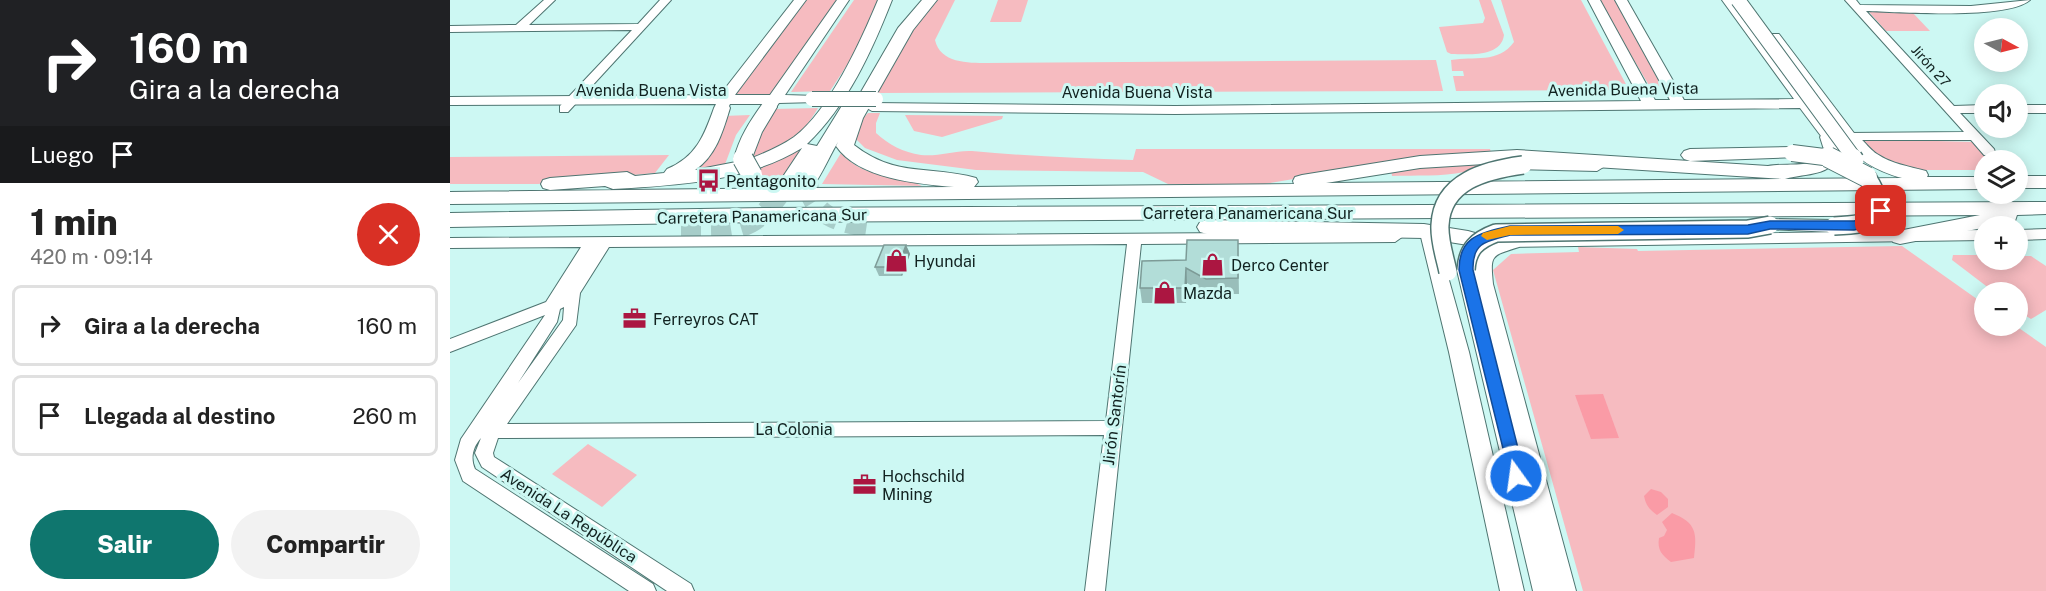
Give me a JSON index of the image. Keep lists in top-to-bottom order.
{
  "streets": {
    "highway": ["Carretera Panamericana Sur"],
    "main road": ["Avenida Buena Vista"],
    "street": [
      "Jirón 27",
      "Jirón Santorín",
      "La Colonia",
      "Avenida La República"
    ]
  },
  "crossings": [
    ["Jirón Santorín", "La Colonia"],
    ["La Colonia", "Avenida La República"]
  ],
  "places": {
    "bus stop": ["Pentagonito"],
    "shop": ["Hyundai", "Derco Center", "Mazda"],
    "office": ["Ferreyros CAT", "Hochschild Mining"]
  },
  "north": "right",
  "page": {
    "turn": ["160 m", "Gira a la derecha"],
    "map_buttons": ["+", "−"],
    "then": "Luego",
    "heading": ["1 min", "420 m · 09:14"],
    "list": [
      {
        "name": "Gira a la derecha",
        "value": "160 m"
      },
      {
        "name": "Llegada al destino",
        "value": "260 m"
      }
    ],
    "buttons": ["Salir", "Compartir"]
  }
}
